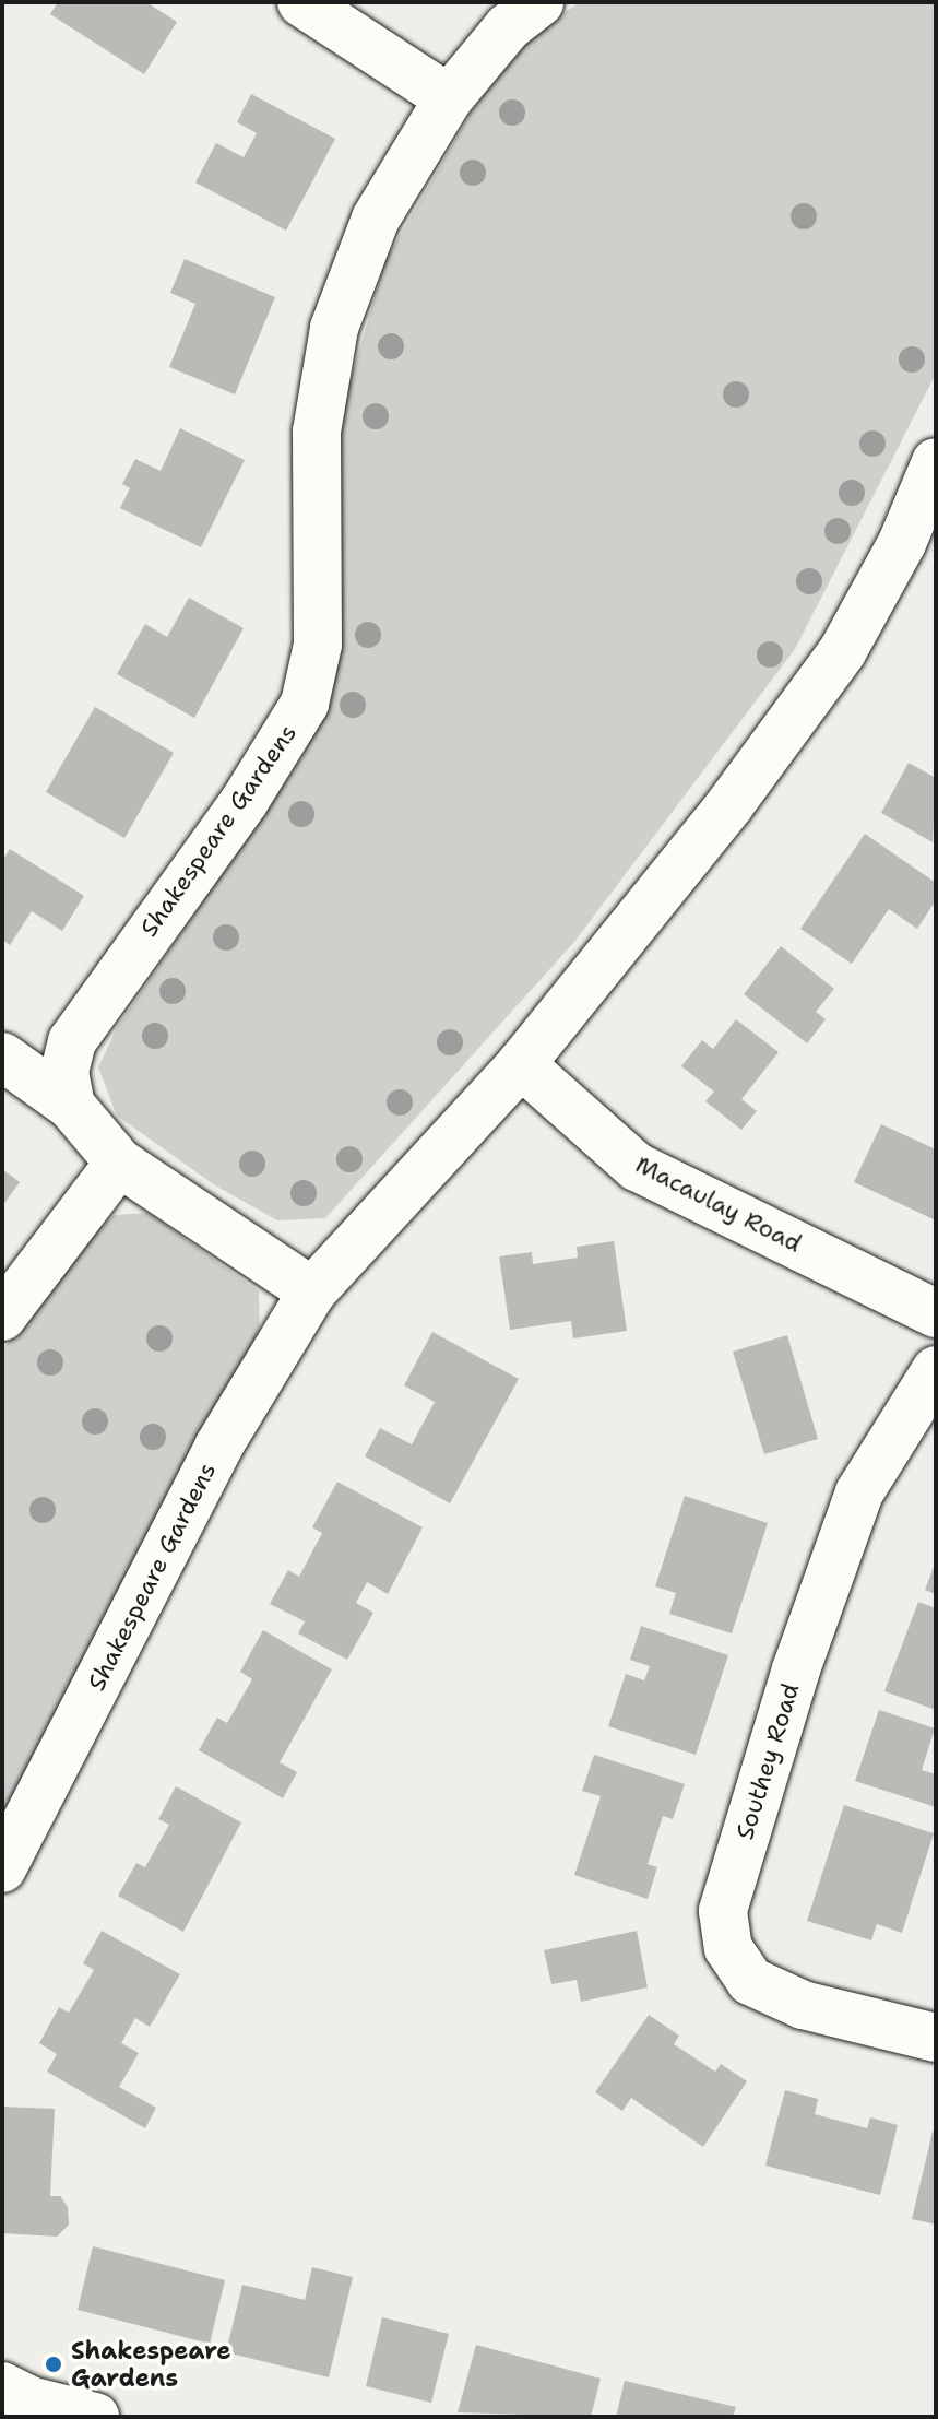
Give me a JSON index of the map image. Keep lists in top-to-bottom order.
{
  "streets": {
    "street": ["Shakespeare Gardens", "Macaulay Road", "Southey Road"]
  },
  "crossings": [
    ["Shakespeare Gardens", "Macaulay Road"]
  ],
  "places": ["Shakespeare Gardens"]
}
